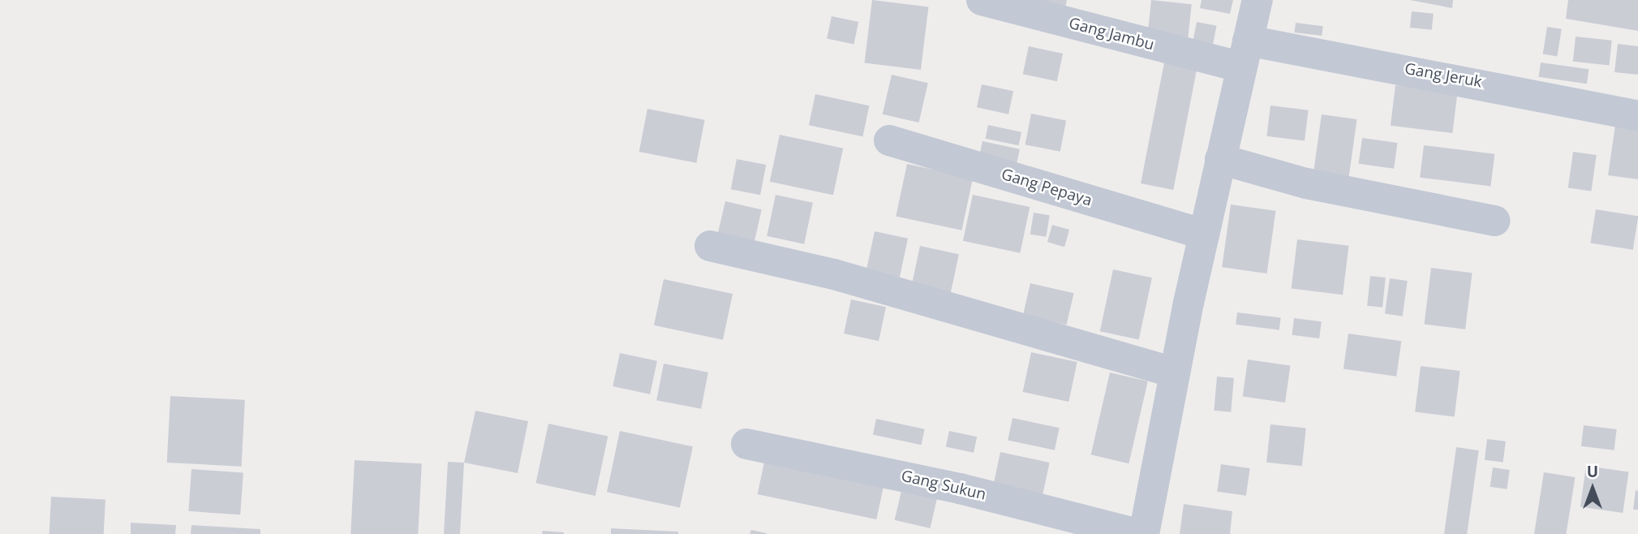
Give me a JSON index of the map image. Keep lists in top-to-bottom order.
{
  "streets": {
    "street": [
      "Gang Jambu",
      "Gang Jeruk",
      "Gang Pepaya",
      "Gang Sukun"
    ]
  },
  "crossings": [
    ["Gang Jambu", "Gang Jeruk"]
  ],
  "north": "top"
}
